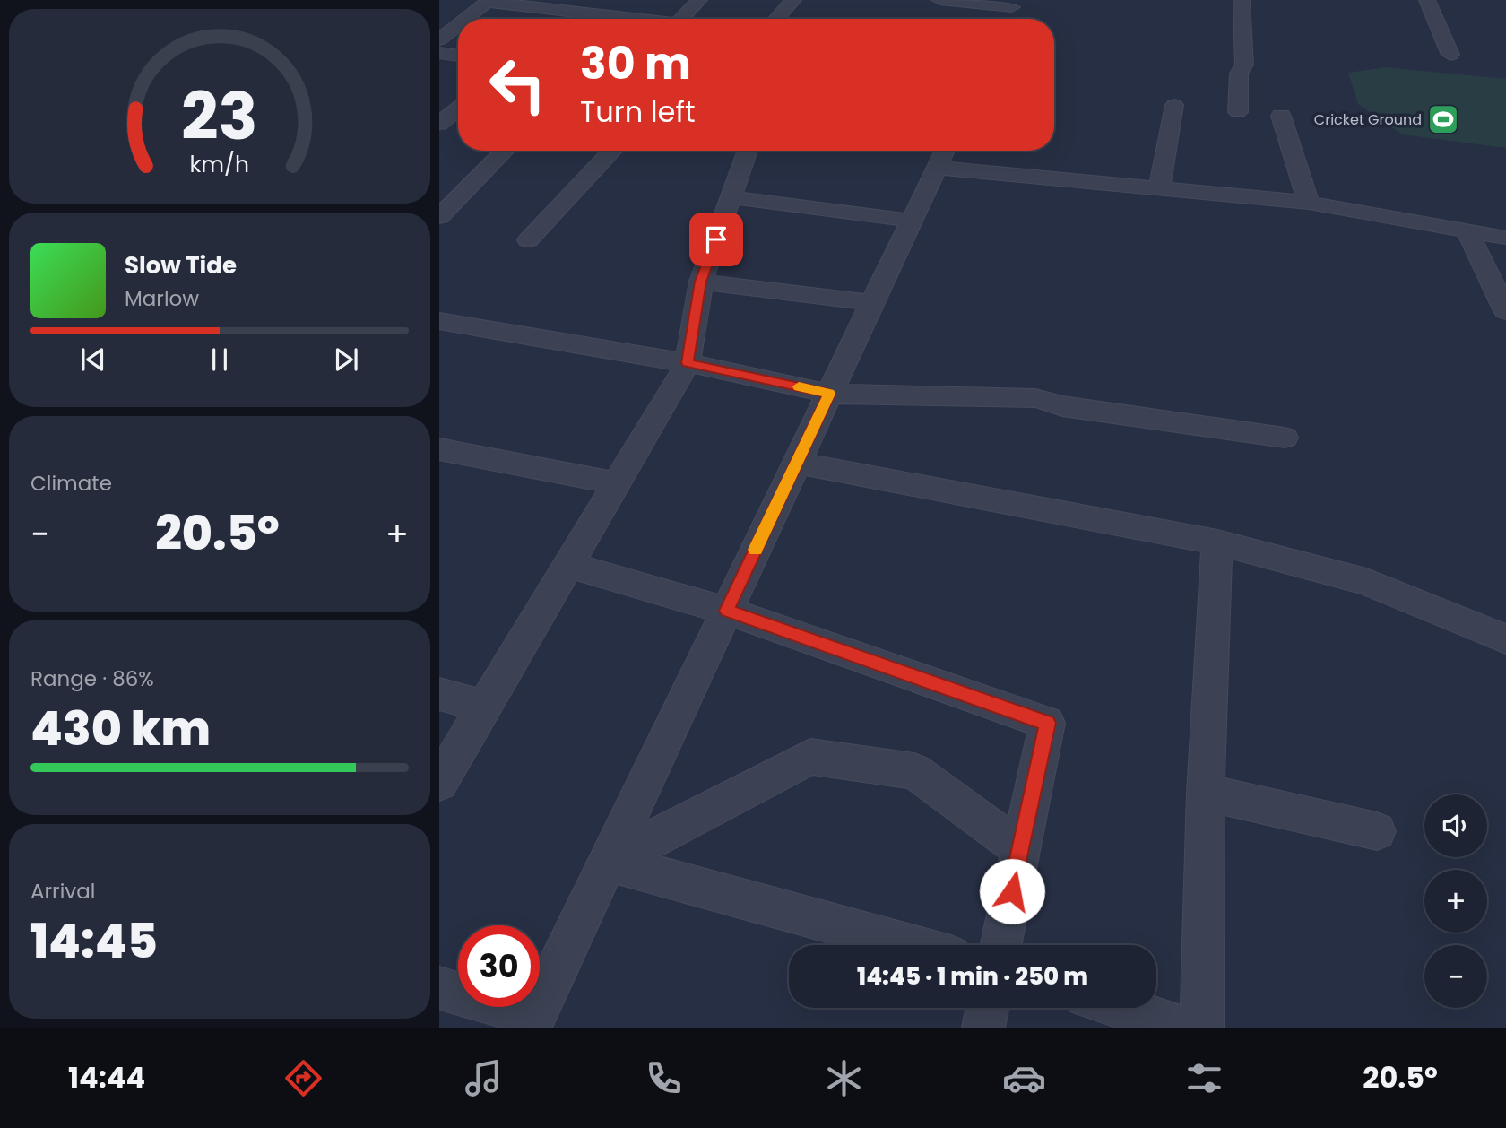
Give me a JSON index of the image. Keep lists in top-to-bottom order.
{
  "places": {
    "sports": ["Cricket Ground"]
  },
  "page": {
    "turn": ["30 m", "Turn left"],
    "song": ["Slow Tide", "Marlow"],
    "tile": [
      "Climate",
      ["Range · 86%", "430 km"],
      ["Arrival", "14:45"]
    ],
    "heat": ["−", "20.5°", "+"],
    "map_buttons": ["+", "−"],
    "limit": "30",
    "trip": "14:45 · 1 min · 250 m",
    "tabs": ["14:44", "20.5°"],
    "gauge": ["23", "km/h"]
  }
}
